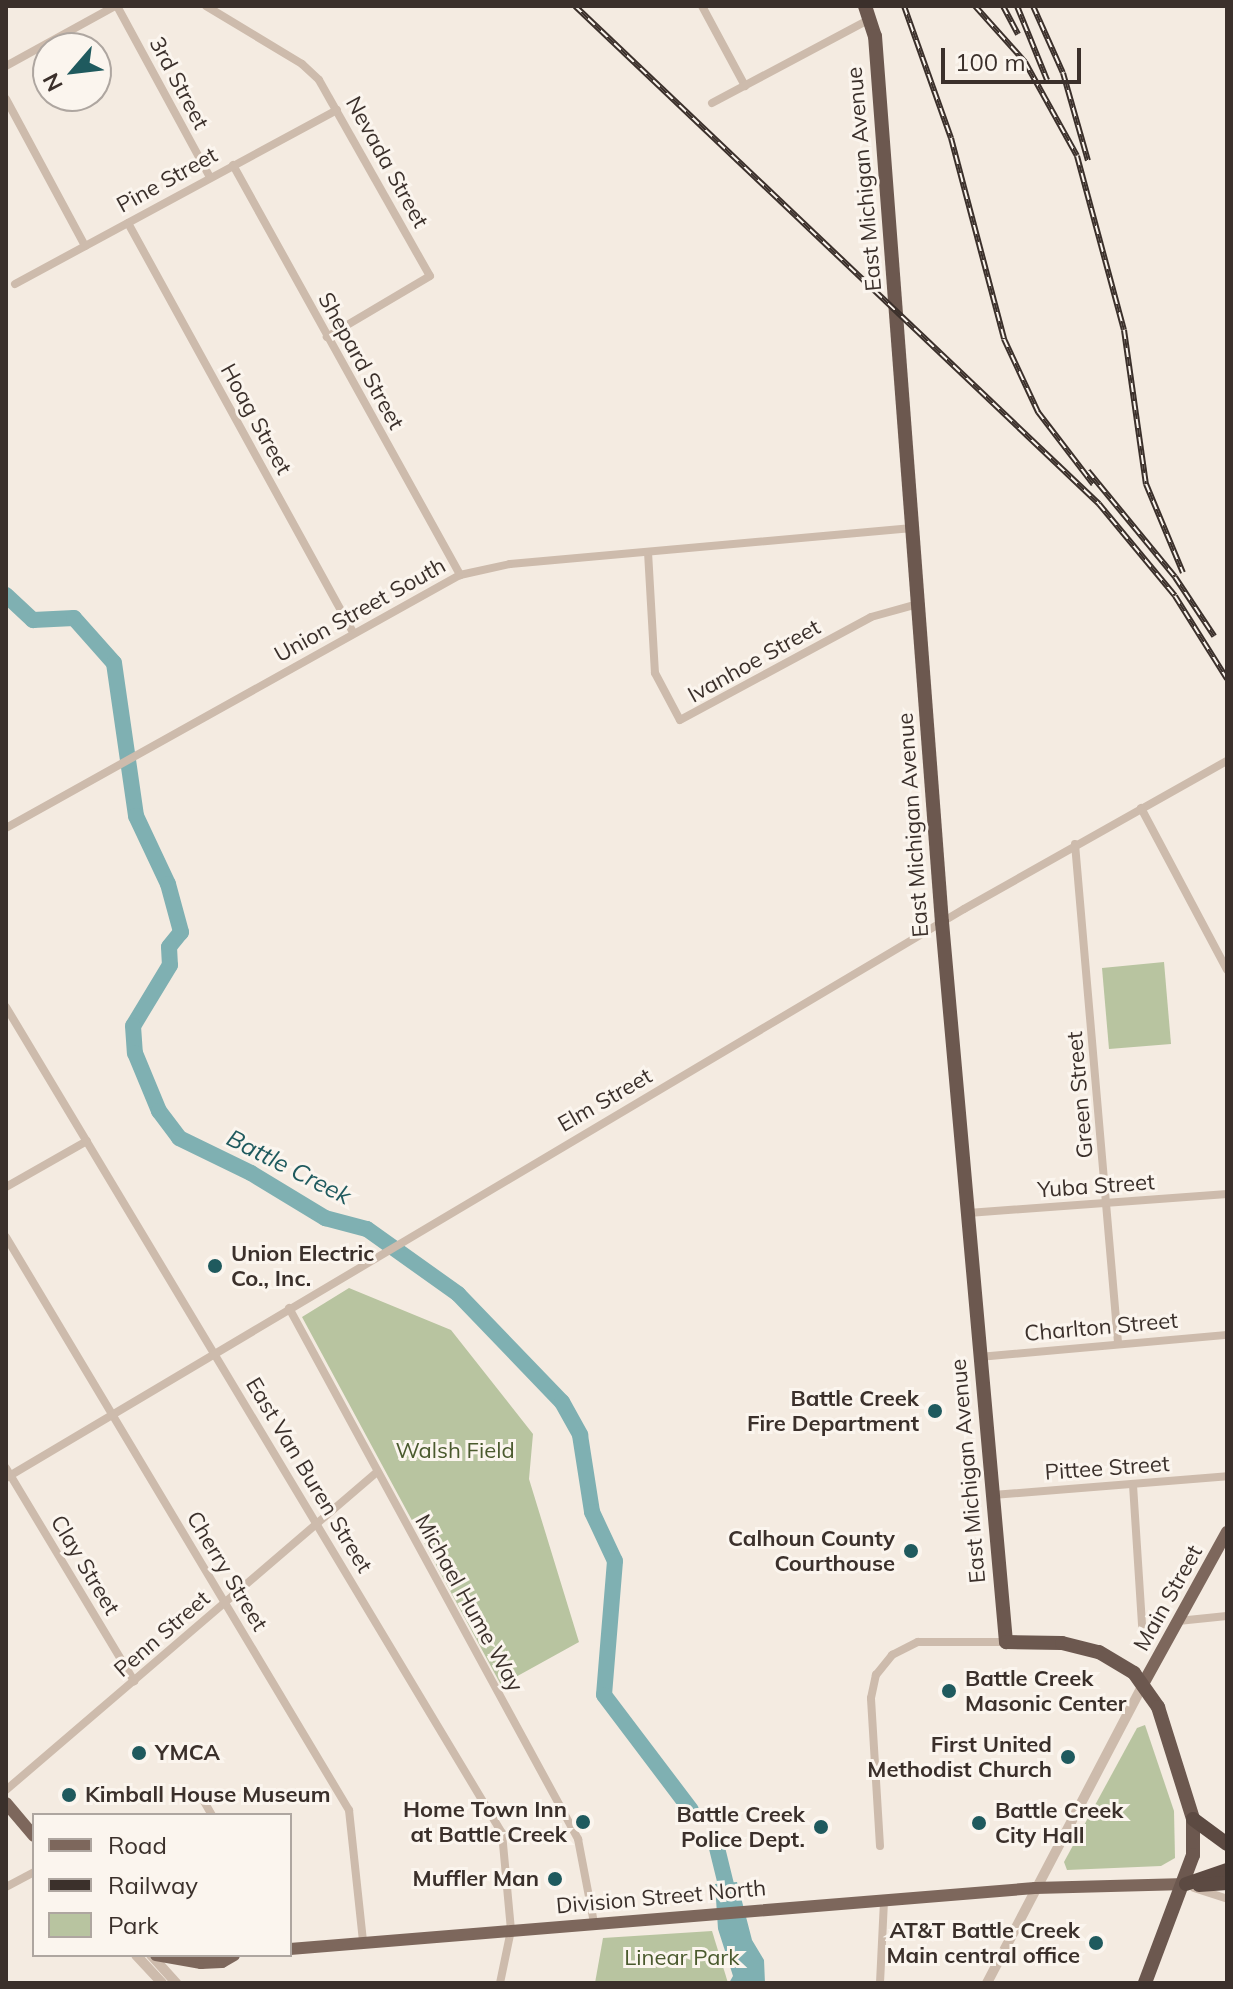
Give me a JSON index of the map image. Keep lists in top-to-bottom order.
{
  "streets": {
    "highway": ["East Michigan Avenue"],
    "main road": ["Main Street", "Division Street North"],
    "street": [
      "3rd Street",
      "Nevada Street",
      "Pine Street",
      "Shepard Street",
      "Hoag Street",
      "Union Street South",
      "Ivanhoe Street",
      "Green Street",
      "Elm Street",
      "Yuba Street",
      "Charlton Street",
      "Pittee Street",
      "East Van Buren Street",
      "Clay Street",
      "Cherry Street",
      "Michael Hume Way",
      "Penn Street"
    ]
  },
  "crossings": [
    ["3rd Street", "Pine Street"],
    ["Nevada Street", "Pine Street"],
    ["Nevada Street", "Shepard Street"],
    ["East Michigan Avenue", "Union Street South"],
    ["East Michigan Avenue", "Ivanhoe Street"],
    ["East Michigan Avenue", "Elm Street"],
    ["East Michigan Avenue", "Yuba Street"],
    ["East Michigan Avenue", "Charlton Street"],
    ["East Michigan Avenue", "Pittee Street"],
    ["Pine Street", "Shepard Street"],
    ["Pine Street", "Hoag Street"],
    ["Shepard Street", "Union Street South"],
    ["Hoag Street", "Union Street South"],
    ["Union Street South", "Ivanhoe Street"],
    ["Green Street", "Elm Street"],
    ["Green Street", "Yuba Street"],
    ["Green Street", "Charlton Street"],
    ["Elm Street", "East Van Buren Street"],
    ["Elm Street", "Clay Street"],
    ["Elm Street", "Cherry Street"],
    ["Elm Street", "Michael Hume Way"],
    ["East Van Buren Street", "Penn Street"],
    ["East Van Buren Street", "Division Street North"],
    ["Clay Street", "Penn Street"],
    ["Cherry Street", "Penn Street"],
    ["Cherry Street", "Division Street North"],
    ["Michael Hume Way", "Penn Street"],
    ["Michael Hume Way", "Division Street North"]
  ],
  "water": ["Battle Creek"],
  "parks": ["Walsh Field", "Linear Park"],
  "places": [
    "Union Electric Co., Inc.",
    "Battle Creek Fire Department",
    "Calhoun County Courthouse",
    "Battle Creek Masonic Center",
    "YMCA",
    "First United Methodist Church",
    "Kimball House Museum",
    "Home Town Inn at Battle Creek",
    "Battle Creek City Hall",
    "Battle Creek Police Dept.",
    "Muffler Man",
    "AT&T Battle Creek Main central office"
  ],
  "legend": ["Road", "Railway", "Park"],
  "scale_bar": "100 m",
  "north": "bottom left"
}
